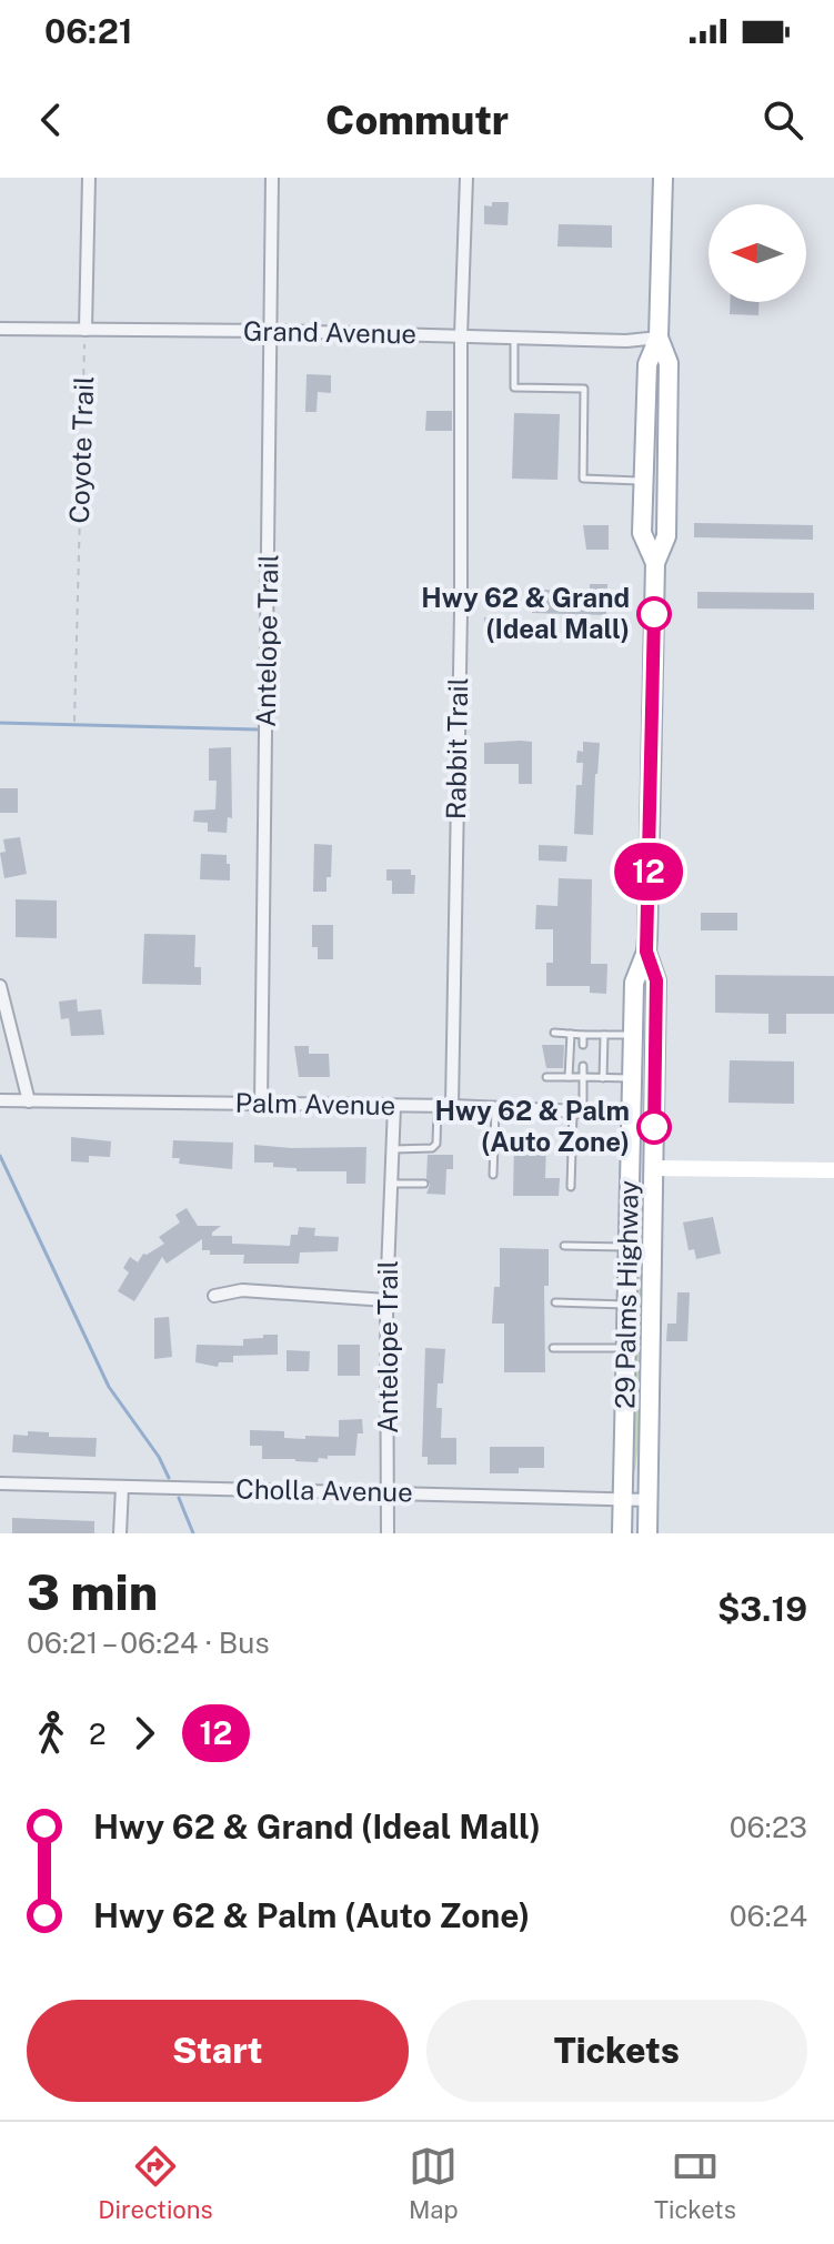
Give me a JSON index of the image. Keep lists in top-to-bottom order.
{
  "streets": {
    "main road": ["29 Palms Highway"],
    "street": [
      "Grand Avenue",
      "Antelope Trail",
      "Rabbit Trail",
      "Palm Avenue",
      "Cholla Avenue"
    ],
    "path": ["Coyote Trail"]
  },
  "crossings": [
    ["Grand Avenue", "Coyote Trail"],
    ["Grand Avenue", "Antelope Trail"],
    ["Grand Avenue", "Rabbit Trail"],
    ["Grand Avenue", "29 Palms Highway"],
    ["Antelope Trail", "Palm Avenue"],
    ["Antelope Trail", "Cholla Avenue"],
    ["Rabbit Trail", "Palm Avenue"],
    ["Palm Avenue", "29 Palms Highway"],
    ["29 Palms Highway", "Cholla Avenue"]
  ],
  "places": ["Hwy 62 & Grand (Ideal Mall)", "Hwy 62 & Palm (Auto Zone)"],
  "lines": ["bus line 12"],
  "north": "left",
  "page": {
    "status": "06:21",
    "header": "Commutr",
    "on_map": "12",
    "heading": ["3 min", "06:21 – 06:24 · Bus", "$3.19"],
    "legs": ["2", "12"],
    "list": [
      {
        "name": "Hwy 62 & Grand (Ideal Mall)",
        "value": "06:23"
      },
      {
        "name": "Hwy 62 & Palm (Auto Zone)",
        "value": "06:24"
      }
    ],
    "buttons": ["Start", "Tickets"],
    "tabs": ["Directions", "Map", "Tickets"]
  }
}
